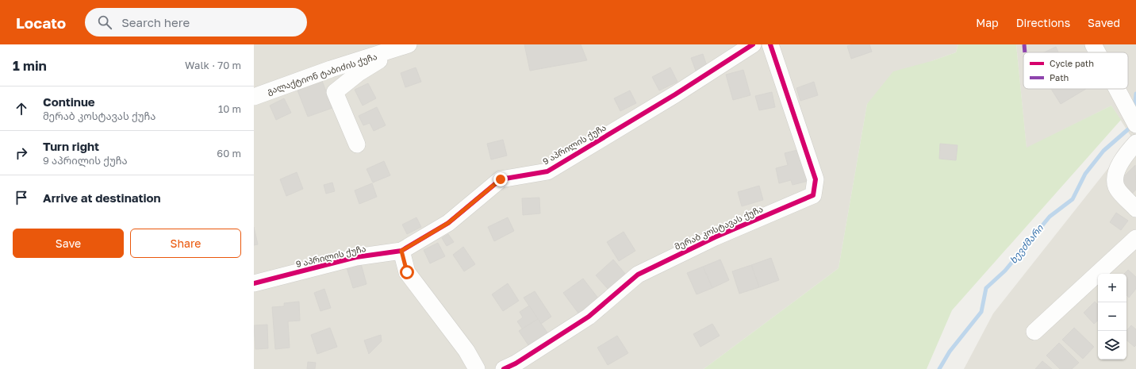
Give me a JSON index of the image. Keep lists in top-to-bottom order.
{
  "streets": {
    "street": ["გალაქტიონ ტაბიძის ქუჩა", "9 აპრილის ქუჩა", "მერაბ კოსტავას ქუჩა"]
  },
  "water": ["ხევძმარი"],
  "legend": ["Cycle path", "Path"],
  "page": {
    "header": "Locato",
    "search": "Search here",
    "nav": ["Map", "Directions", "Saved"],
    "heading": ["1 min", "Walk · 70 m"],
    "list": [
      ["Continue", "მერაბ კოსტავას ქუჩა", "10 m"],
      ["Turn right", "9 აპრილის ქუჩა", "60 m"],
      "Arrive at destination"
    ],
    "buttons": ["Save", "Share"],
    "map_buttons": ["+", "−"]
  }
}
